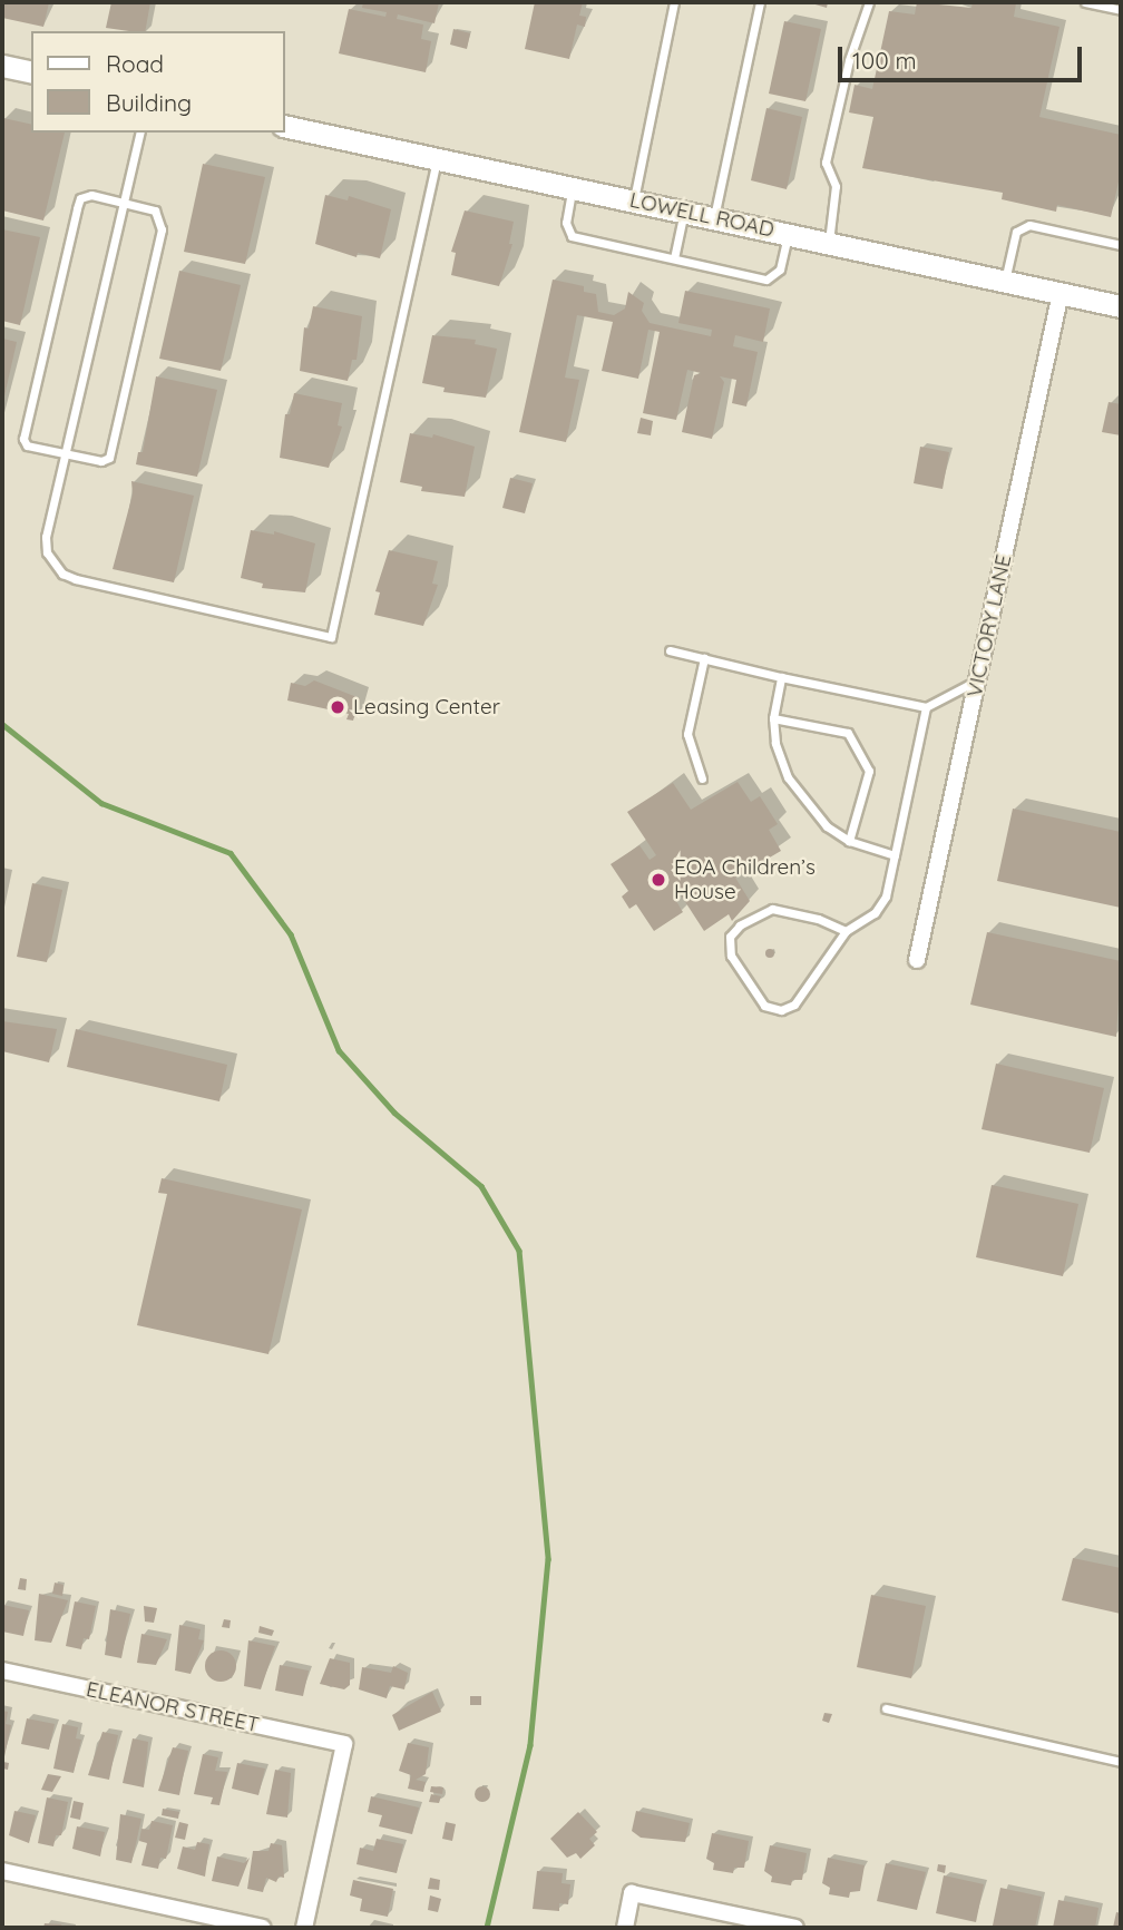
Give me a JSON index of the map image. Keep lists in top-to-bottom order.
{
  "streets": {
    "street": ["LOWELL ROAD", "VICTORY LANE", "ELEANOR STREET"]
  },
  "crossings": [
    ["LOWELL ROAD", "VICTORY LANE"]
  ],
  "places": ["Leasing Center", "EOA Children’s House"],
  "legend": ["Road", "Building"],
  "scale_bar": "100 m"
}
